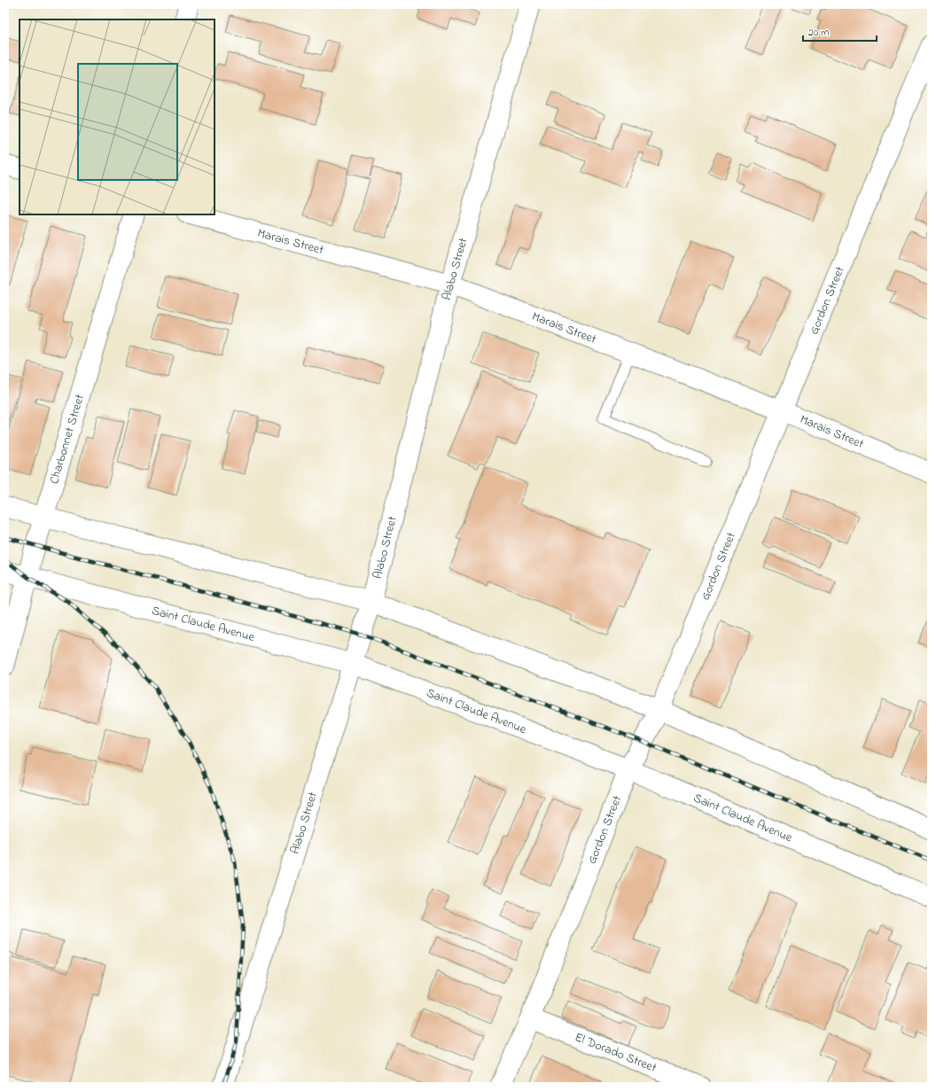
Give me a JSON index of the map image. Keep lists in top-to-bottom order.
{
  "streets": {
    "street": [
      "Marais Street",
      "Alabo Street",
      "Gordon Street",
      "Charbonnet Street",
      "Saint Claude Avenue",
      "El Dorado Street"
    ]
  },
  "crossings": [
    ["Marais Street", "Alabo Street"],
    ["Marais Street", "Gordon Street"],
    ["Alabo Street", "Saint Claude Avenue"],
    ["Gordon Street", "Saint Claude Avenue"],
    ["Gordon Street", "El Dorado Street"],
    ["Charbonnet Street", "Saint Claude Avenue"]
  ],
  "scale_bar": "20 m"
}
